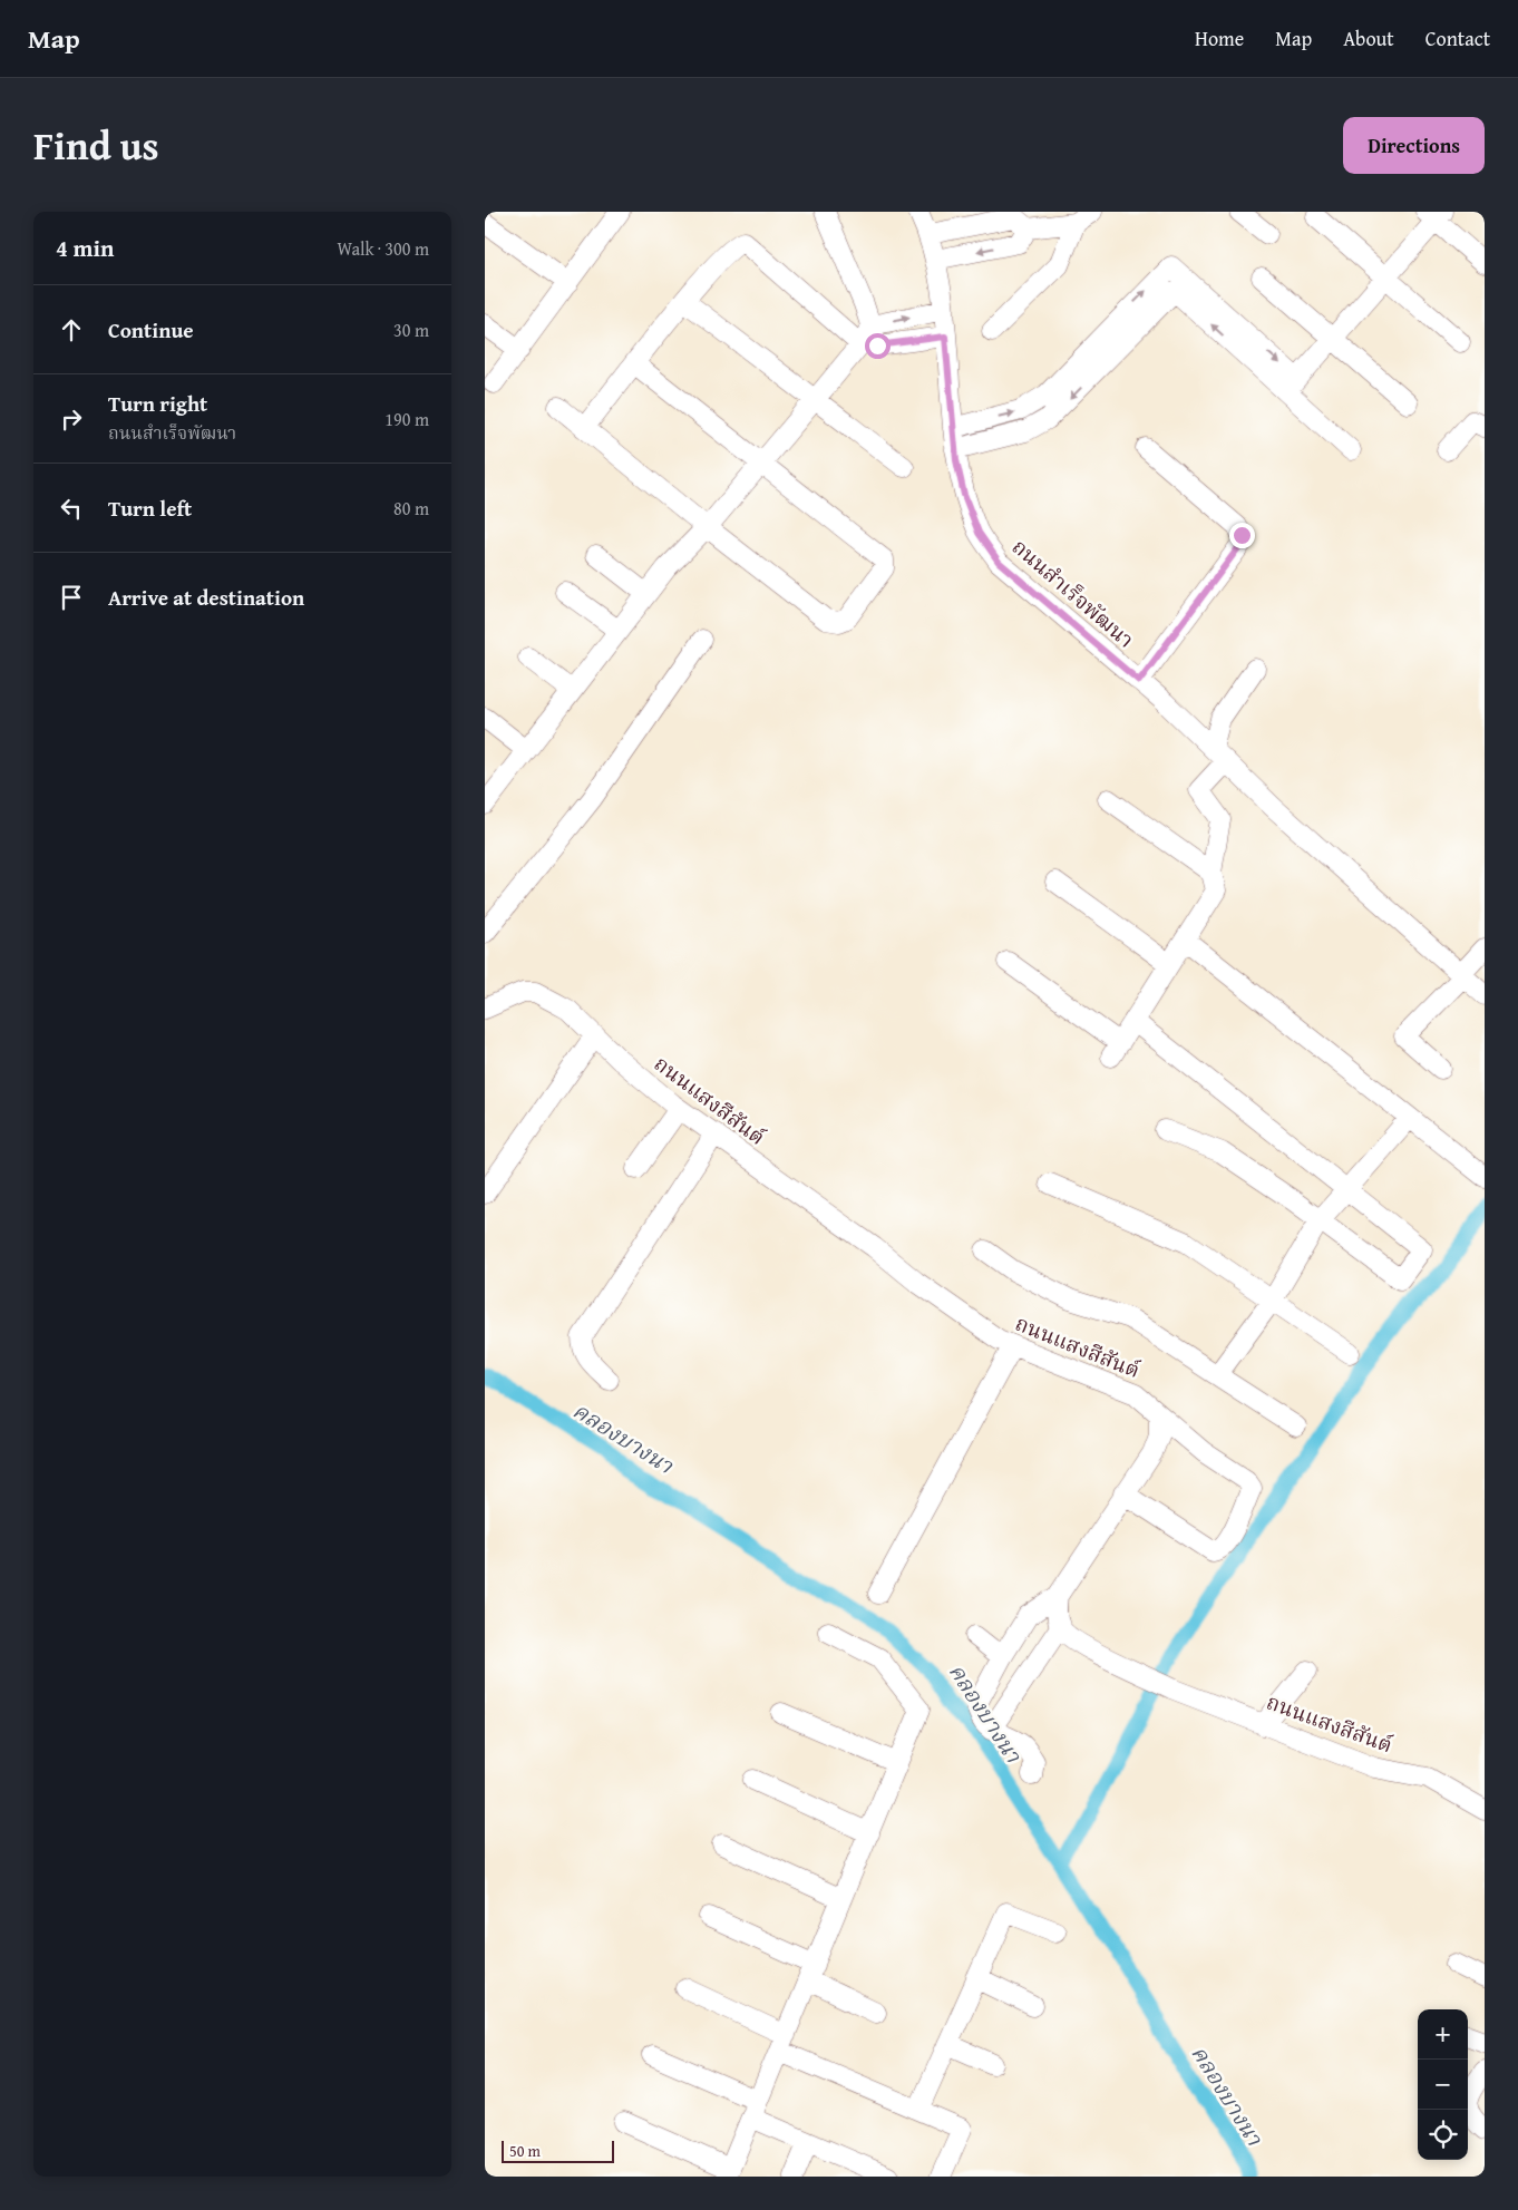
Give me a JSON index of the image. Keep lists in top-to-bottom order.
{
  "streets": {
    "street": ["ถนนสำเร็จพัฒนา", "ถนนแสงสีสันต์"]
  },
  "water": ["คลองบางนา"],
  "scale_bar": "50 m",
  "page": {
    "header": "Map",
    "nav": [
      "Home",
      "Map",
      "About",
      "Contact"
    ],
    "title": "Find us",
    "buttons": "Directions",
    "heading": ["4 min", "Walk · 300 m"],
    "list": [
      ["Continue", "30 m"],
      ["Turn right", "ถนนสำเร็จพัฒนา", "190 m"],
      ["Turn left", "80 m"],
      "Arrive at destination"
    ],
    "map_buttons": ["+", "−"],
    "scale": "50 m"
  }
}
